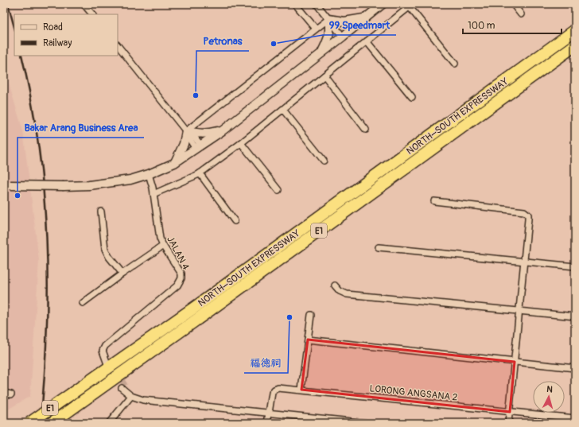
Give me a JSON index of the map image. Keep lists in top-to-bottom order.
{
  "streets": {
    "highway": ["NORTH–SOUTH EXPRESSWAY", "E1"],
    "street": ["JALAN 4", "LORONG ANGSANA 2"]
  },
  "places": [
    "99 Speedmart",
    "Petronas",
    "Bakar Arang Business Area",
    "福德祠"
  ],
  "legend": ["Road", "Railway"],
  "scale_bar": "100 m",
  "north": "top"
}
